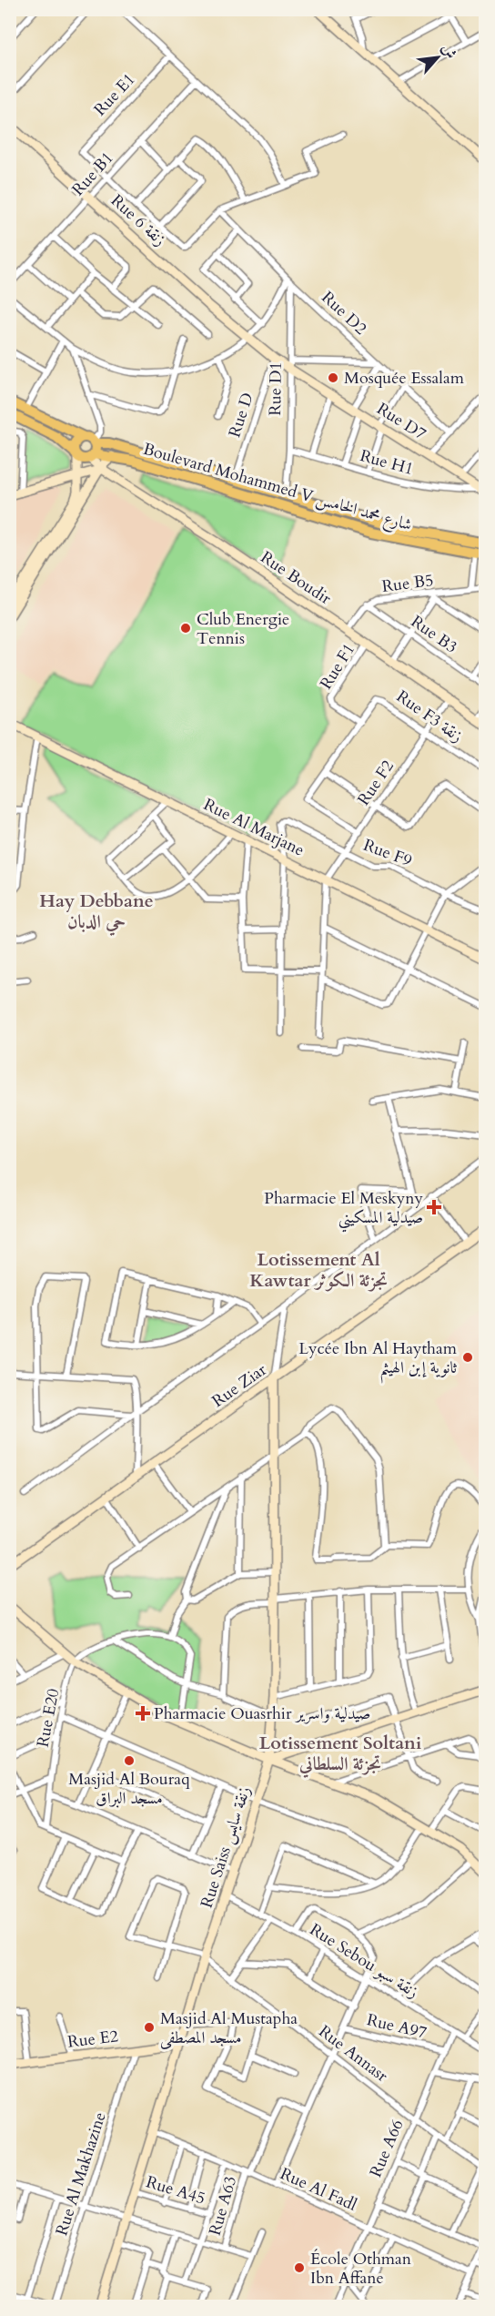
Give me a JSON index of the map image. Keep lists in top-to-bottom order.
{
  "streets": {
    "main road": ["Boulevard Mohammed V شارع محمد الخامس"],
    "street": [
      "Rue E1",
      "Rue B1",
      "Rue 6 زنقة",
      "Rue D2",
      "Rue D1",
      "Rue D",
      "Rue D7",
      "Rue H1",
      "Rue Boudir",
      "Rue B5",
      "Rue B3",
      "Rue F1",
      "Rue F3 زنقة",
      "Rue F2",
      "Rue Al Marjane",
      "Rue F9",
      "Rue Ziar",
      "Rue E20",
      "Rue Saiss زنقة سايس",
      "Rue Sebou زنقة سبو",
      "Rue A97",
      "Rue E2",
      "Rue Annasr",
      "Rue A66",
      "Rue Al Makhazine",
      "Rue Al Fadl",
      "Rue A45",
      "Rue A63"
    ]
  },
  "crossings": [
    ["Rue E1", "Rue B1"],
    ["Rue B1", "Rue 6 زنقة"],
    ["Rue 6 زنقة", "Rue D7"],
    ["Rue D2", "Rue D1"],
    ["Rue D1", "Rue D7"],
    ["Rue D1", "Rue H1"],
    ["Rue D1", "Boulevard Mohammed V شارع محمد الخامس"],
    ["Rue D", "Rue D7"],
    ["Rue D", "Boulevard Mohammed V شارع محمد الخامس"],
    ["Rue D7", "Rue H1"],
    ["Boulevard Mohammed V شارع محمد الخامس", "Rue Boudir"],
    ["Rue Boudir", "Rue B5"],
    ["Rue Boudir", "Rue F1"],
    ["Rue Boudir", "Rue F2"],
    ["Rue B5", "Rue B3"],
    ["Rue F1", "Rue F3 زنقة"],
    ["Rue F3 زنقة", "Rue F2"],
    ["Rue F2", "Rue Al Marjane"],
    ["Rue F2", "Rue F9"],
    ["Rue Al Marjane", "Rue F9"],
    ["Rue Ziar", "Rue Saiss زنقة سايس"],
    ["Rue Saiss زنقة سايس", "Rue Sebou زنقة سبو"],
    ["Rue Saiss زنقة سايس", "Rue E2"],
    ["Rue Saiss زنقة سايس", "Rue Annasr"],
    ["Rue Saiss زنقة سايس", "Rue Al Fadl"],
    ["Rue Saiss زنقة سايس", "Rue A45"],
    ["Rue Sebou زنقة سبو", "Rue A66"],
    ["Rue A97", "Rue A66"],
    ["Rue E2", "Rue Al Makhazine"],
    ["Rue Annasr", "Rue A66"],
    ["Rue A66", "Rue Al Fadl"],
    ["Rue Al Fadl", "Rue A63"]
  ],
  "districts": ["Hay Debbane حي الدبان", "Lotissement Al Kawtar تجزئة الكوثر", "Lotissement Soltani تجزئة السلطاني"],
  "places": {
    "other": [
      "Mosquée Essalam",
      "Club Energie Tennis",
      "Lycée Ibn Al Haytham ثانوية إبن الهيثم",
      "Masjid Al Bouraq مسجد البراق",
      "Masjid Al Mustapha مسجد المصطفى",
      "École Othman Ibn Affane"
    ],
    "health": ["Pharmacie El Meskyny صيدلية المسكيني", "Pharmacie Ouasrhir صيدلية واسرير"]
  },
  "north": "top right"
}
